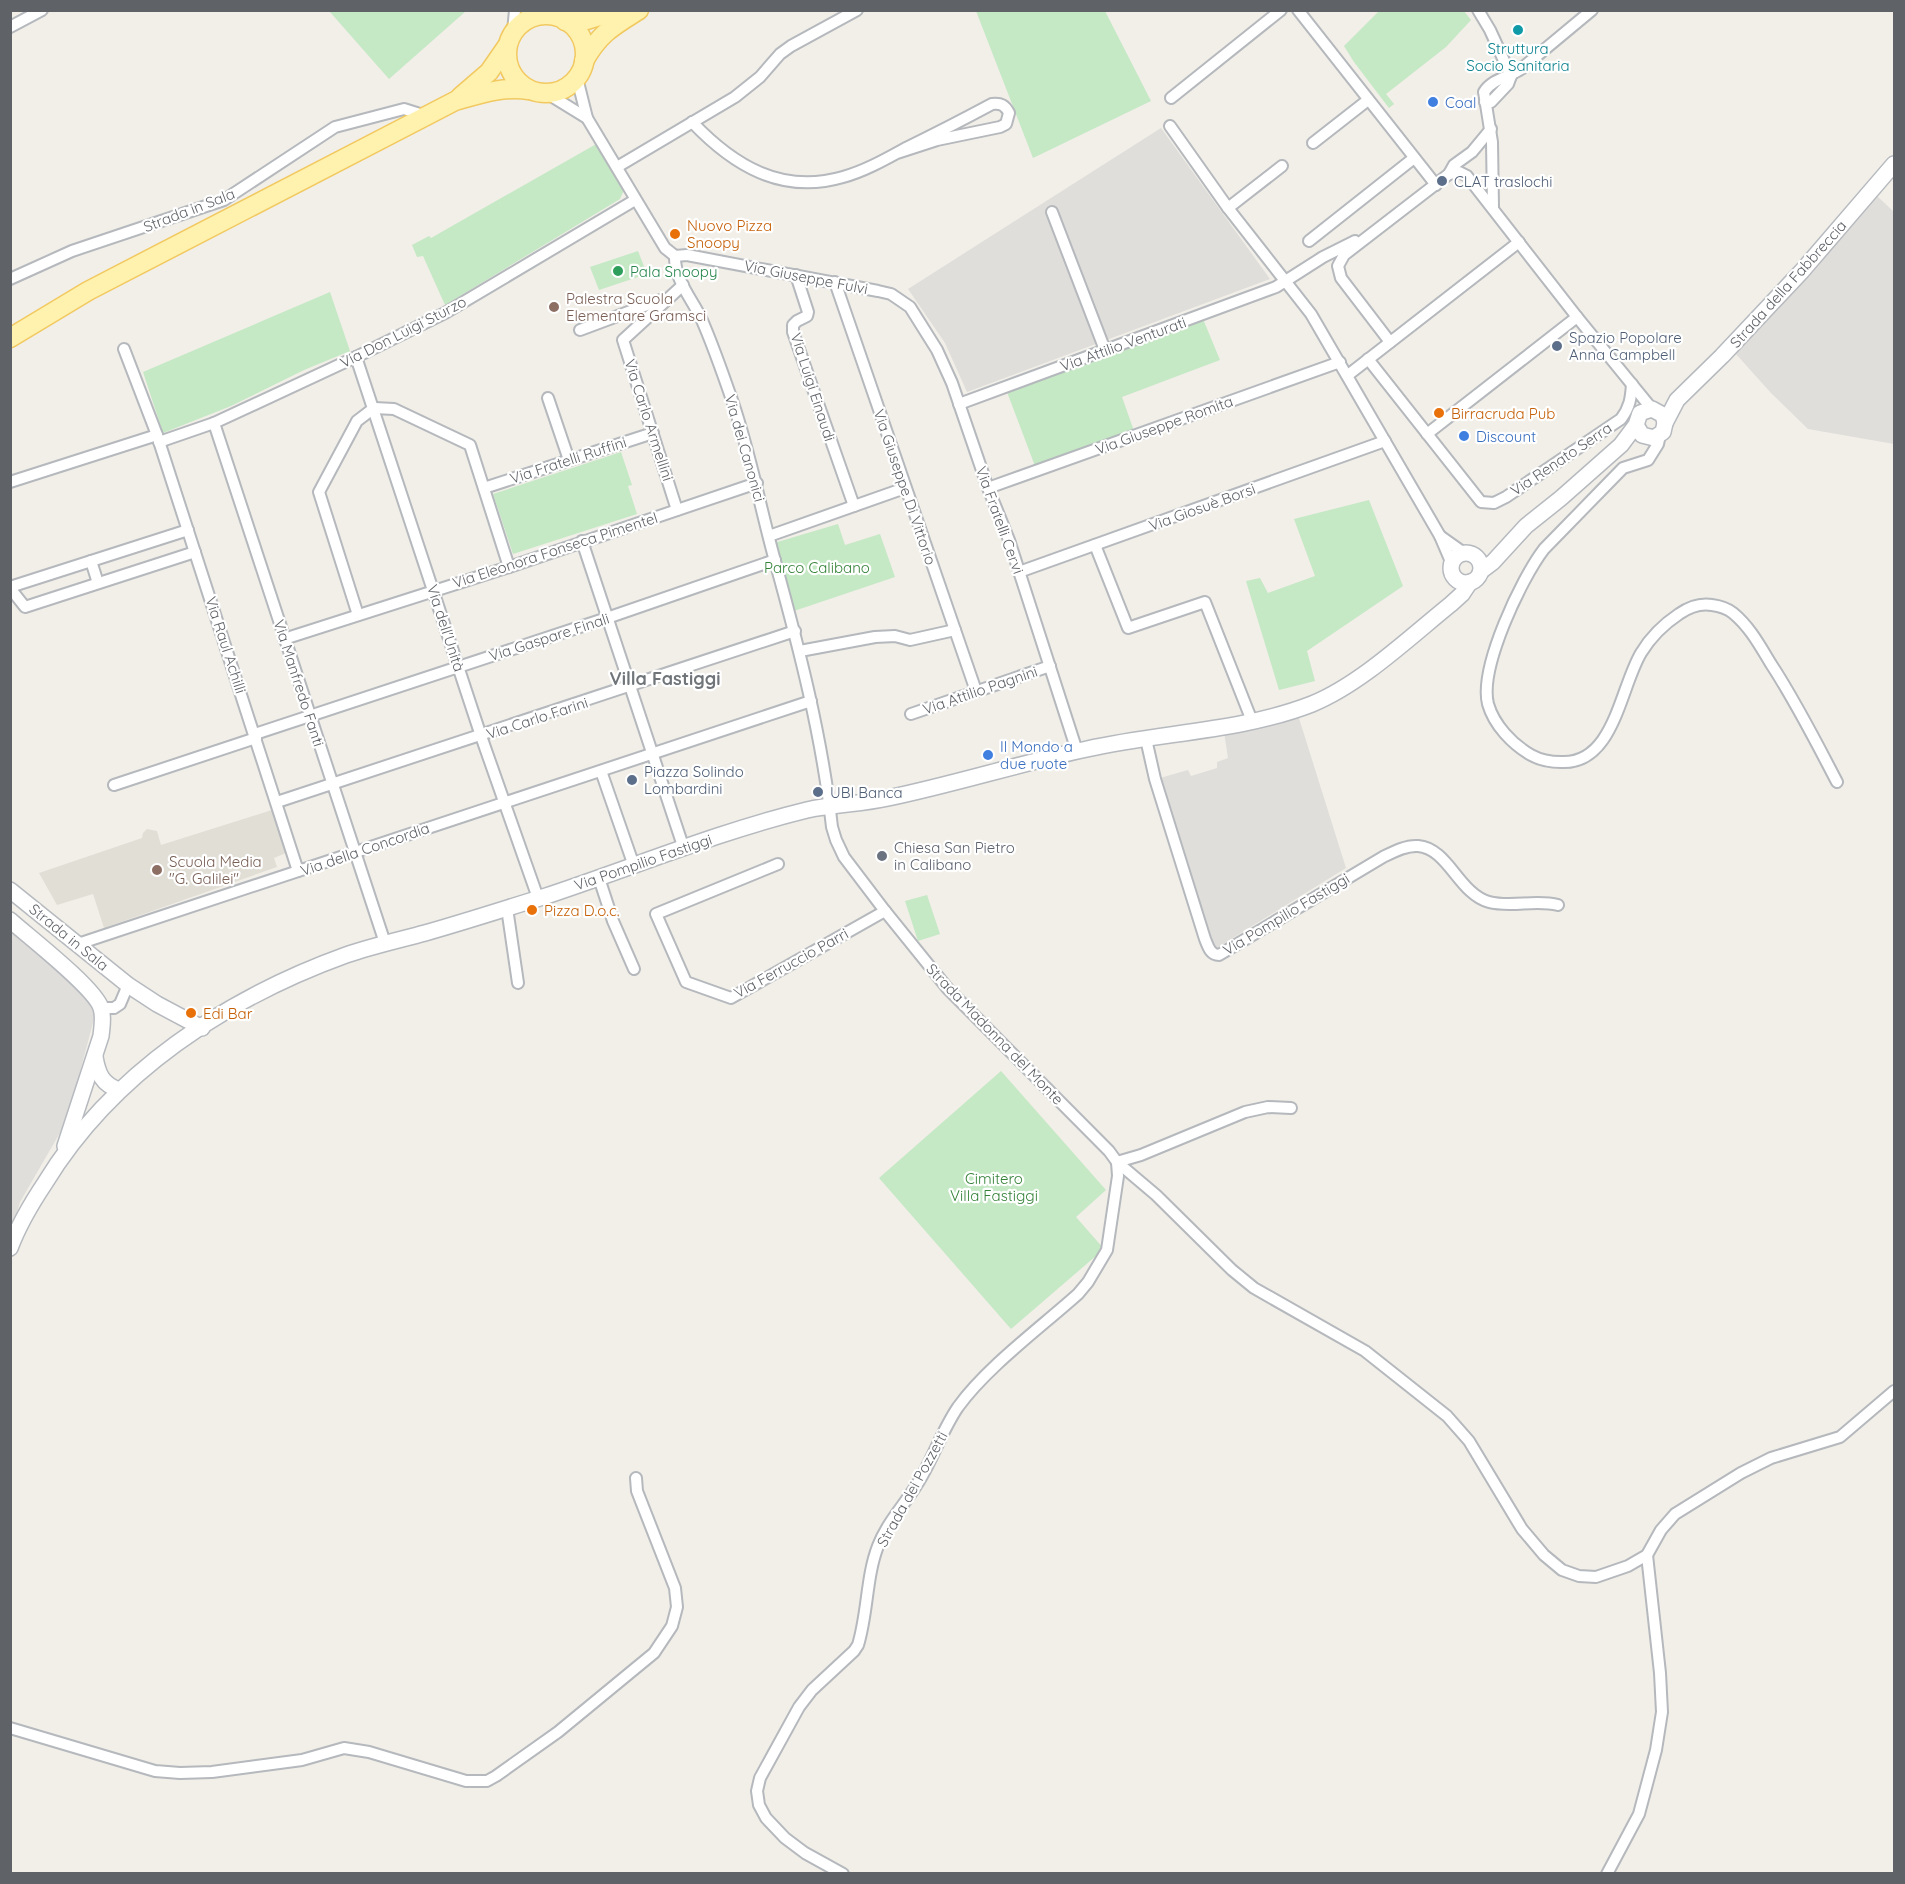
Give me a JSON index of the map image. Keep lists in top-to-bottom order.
{
  "streets": {
    "street": [
      "Strada in Sala",
      "Via Giuseppe Fulvi",
      "Strada della Fabbreccia",
      "Via Don Luigi Sturzo",
      "Via Attilio Venturati",
      "Via Luigi Einaudi",
      "Via Carlo Armellini",
      "Via Giuseppe Romita",
      "Via dei Canonici",
      "Via Renato Serra",
      "Via Fratelli Ruffini",
      "Via Giuseppe Di Vittorio",
      "Via Giosuè Borsi",
      "Via Fratelli Cervi",
      "Via Eleonora Fonseca Pimentel",
      "Via dell'Unità",
      "Via Gaspare Finali",
      "Via Raul Achilli",
      "Via Manfredo Fanti",
      "Via Attilio Pagnini",
      "Via Carlo Farini",
      "Via della Concordia",
      "Via Pompilio Fastiggi",
      "Via Ferruccio Parri",
      "Strada Madonna del Monte",
      "Strada dei Pozzetti"
    ]
  },
  "crossings": [
    ["Strada in Sala", "Via della Concordia"],
    ["Strada in Sala", "Via Pompilio Fastiggi"],
    ["Via Giuseppe Fulvi", "Via Luigi Einaudi"],
    ["Via Giuseppe Fulvi", "Via dei Canonici"],
    ["Via Giuseppe Fulvi", "Via Giuseppe Di Vittorio"],
    ["Via Giuseppe Fulvi", "Via Fratelli Cervi"],
    ["Strada della Fabbreccia", "Via Pompilio Fastiggi"],
    ["Via Don Luigi Sturzo", "Via dei Canonici"],
    ["Via Don Luigi Sturzo", "Via dell'Unità"],
    ["Via Don Luigi Sturzo", "Via Raul Achilli"],
    ["Via Don Luigi Sturzo", "Via Manfredo Fanti"],
    ["Via Attilio Venturati", "Via Fratelli Cervi"],
    ["Via Carlo Armellini", "Via dei Canonici"],
    ["Via Carlo Armellini", "Via Fratelli Ruffini"],
    ["Via Carlo Armellini", "Via Eleonora Fonseca Pimentel"],
    ["Via Giuseppe Romita", "Via Fratelli Cervi"],
    ["Via dei Canonici", "Via Eleonora Fonseca Pimentel"],
    ["Via dei Canonici", "Via Gaspare Finali"],
    ["Via dei Canonici", "Via Carlo Farini"],
    ["Via dei Canonici", "Via della Concordia"],
    ["Via dei Canonici", "Via Pompilio Fastiggi"],
    ["Via dei Canonici", "Strada Madonna del Monte"],
    ["Via Giuseppe Di Vittorio", "Via Attilio Pagnini"],
    ["Via Giosuè Borsi", "Via Fratelli Cervi"],
    ["Via Fratelli Cervi", "Via Attilio Pagnini"],
    ["Via Fratelli Cervi", "Via Pompilio Fastiggi"],
    ["Via Eleonora Fonseca Pimentel", "Via dell'Unità"],
    ["Via Eleonora Fonseca Pimentel", "Via Manfredo Fanti"],
    ["Via dell'Unità", "Via Gaspare Finali"],
    ["Via dell'Unità", "Via Carlo Farini"],
    ["Via dell'Unità", "Via della Concordia"],
    ["Via dell'Unità", "Via Pompilio Fastiggi"],
    ["Via Gaspare Finali", "Via Raul Achilli"],
    ["Via Gaspare Finali", "Via Manfredo Fanti"],
    ["Via Raul Achilli", "Via Carlo Farini"],
    ["Via Raul Achilli", "Via della Concordia"],
    ["Via Manfredo Fanti", "Via Carlo Farini"],
    ["Via Manfredo Fanti", "Via della Concordia"],
    ["Via Manfredo Fanti", "Via Pompilio Fastiggi"],
    ["Via Pompilio Fastiggi", "Strada Madonna del Monte"],
    ["Via Ferruccio Parri", "Strada Madonna del Monte"],
    ["Strada Madonna del Monte", "Strada dei Pozzetti"]
  ],
  "districts": ["Villa Fastiggi"],
  "parks": ["Parco Calibano", "Cimitero Villa Fastiggi"],
  "places": [
    "Struttura Socio Sanitaria",
    "Coal",
    "CLAT traslochi",
    "Nuovo Pizza Snoopy",
    "Pala Snoopy",
    "Palestra Scuola Elementare Gramsci",
    "Spazio Popolare Anna Campbell",
    "Birracruda Pub",
    "Discount",
    "Il Mondo a due ruote",
    "Piazza Solindo Lombardini",
    "UBI Banca",
    "Chiesa San Pietro in Calibano",
    "Scuola Media \"G. Galilei\"",
    "Pizza D.o.c.",
    "Edi Bar"
  ]
}
